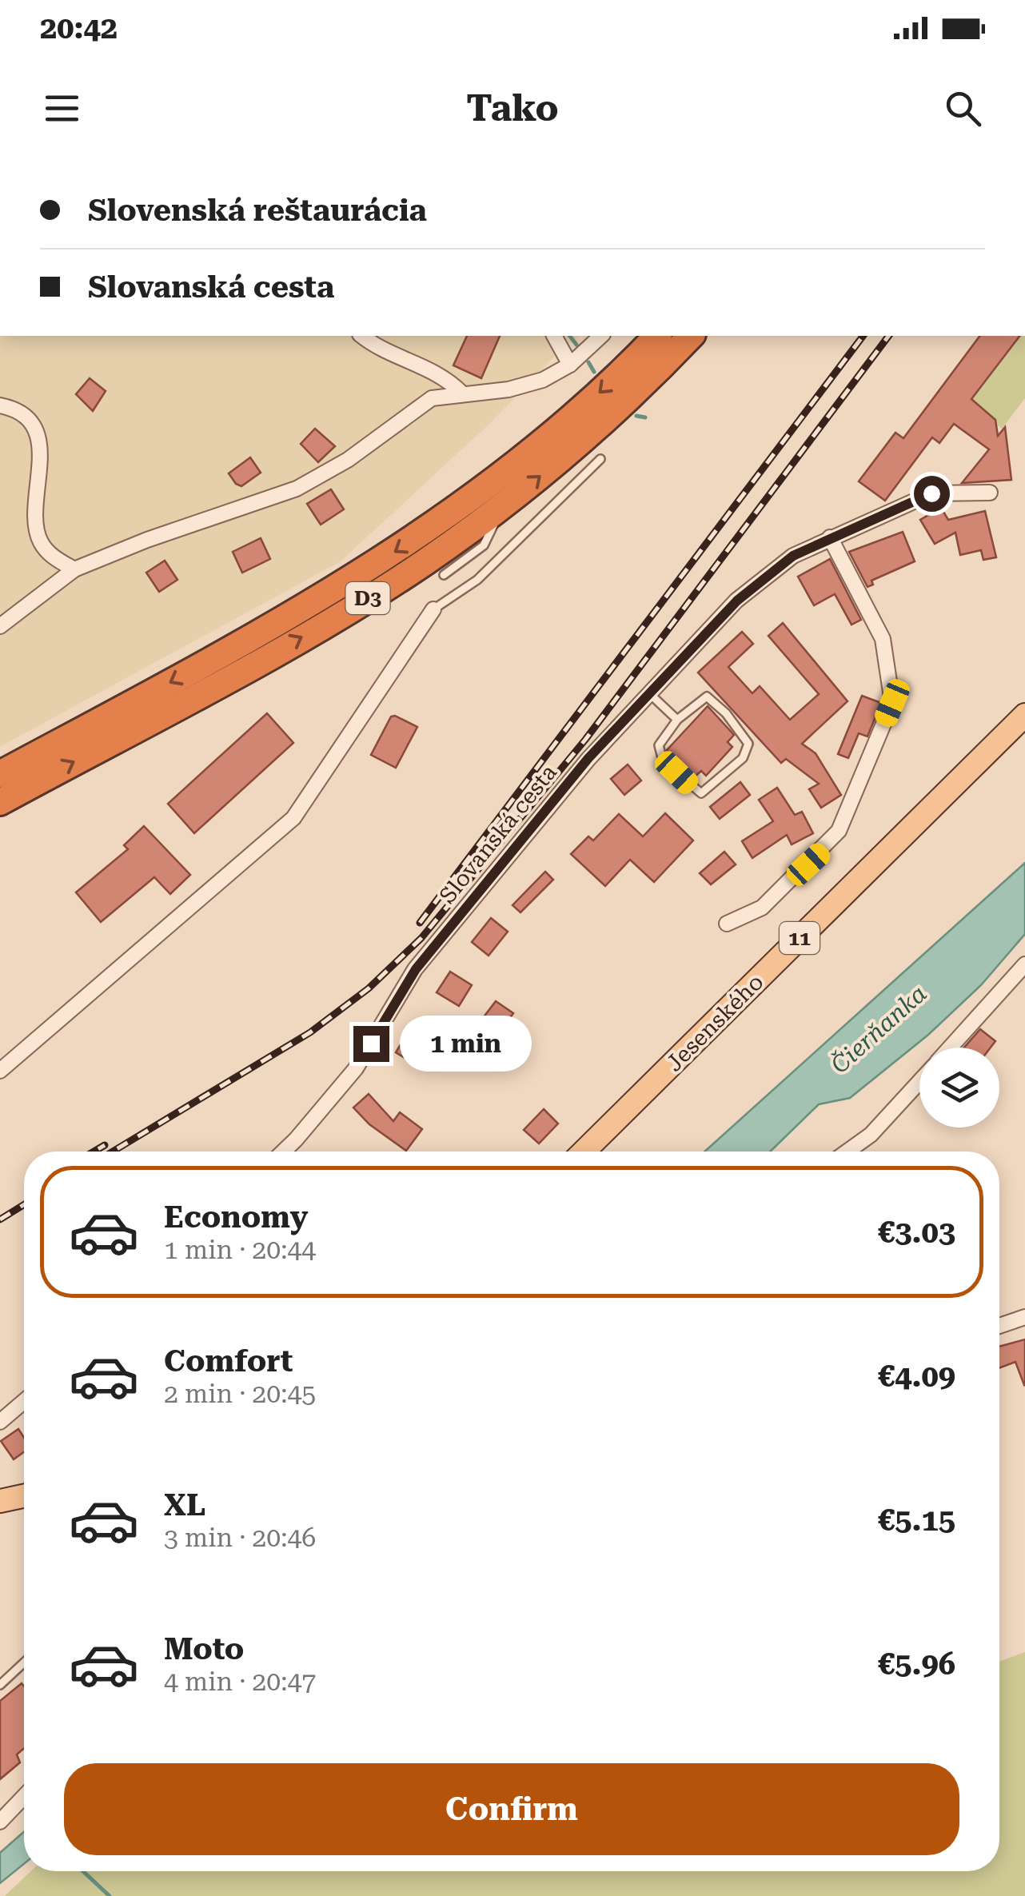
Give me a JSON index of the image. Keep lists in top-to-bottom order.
{
  "streets": {
    "highway": ["D3"],
    "main road": ["11", "Jesenského"],
    "street": ["Slovanská cesta"]
  },
  "water": ["Čierňanka"],
  "page": {
    "status": "20:42",
    "header": "Tako",
    "banner": ["Slovenská reštaurácia", "Slovanská cesta"],
    "bubble": "1 min",
    "list": [
      {
        "name": "Economy",
        "note": "1 min · 20:44",
        "value": "€3.03"
      },
      {
        "name": "Comfort",
        "note": "2 min · 20:45",
        "value": "€4.09"
      },
      {
        "name": "XL",
        "note": "3 min · 20:46",
        "value": "€5.15"
      },
      {
        "name": "Moto",
        "note": "4 min · 20:47",
        "value": "€5.96"
      }
    ],
    "buttons": "Confirm"
  }
}
